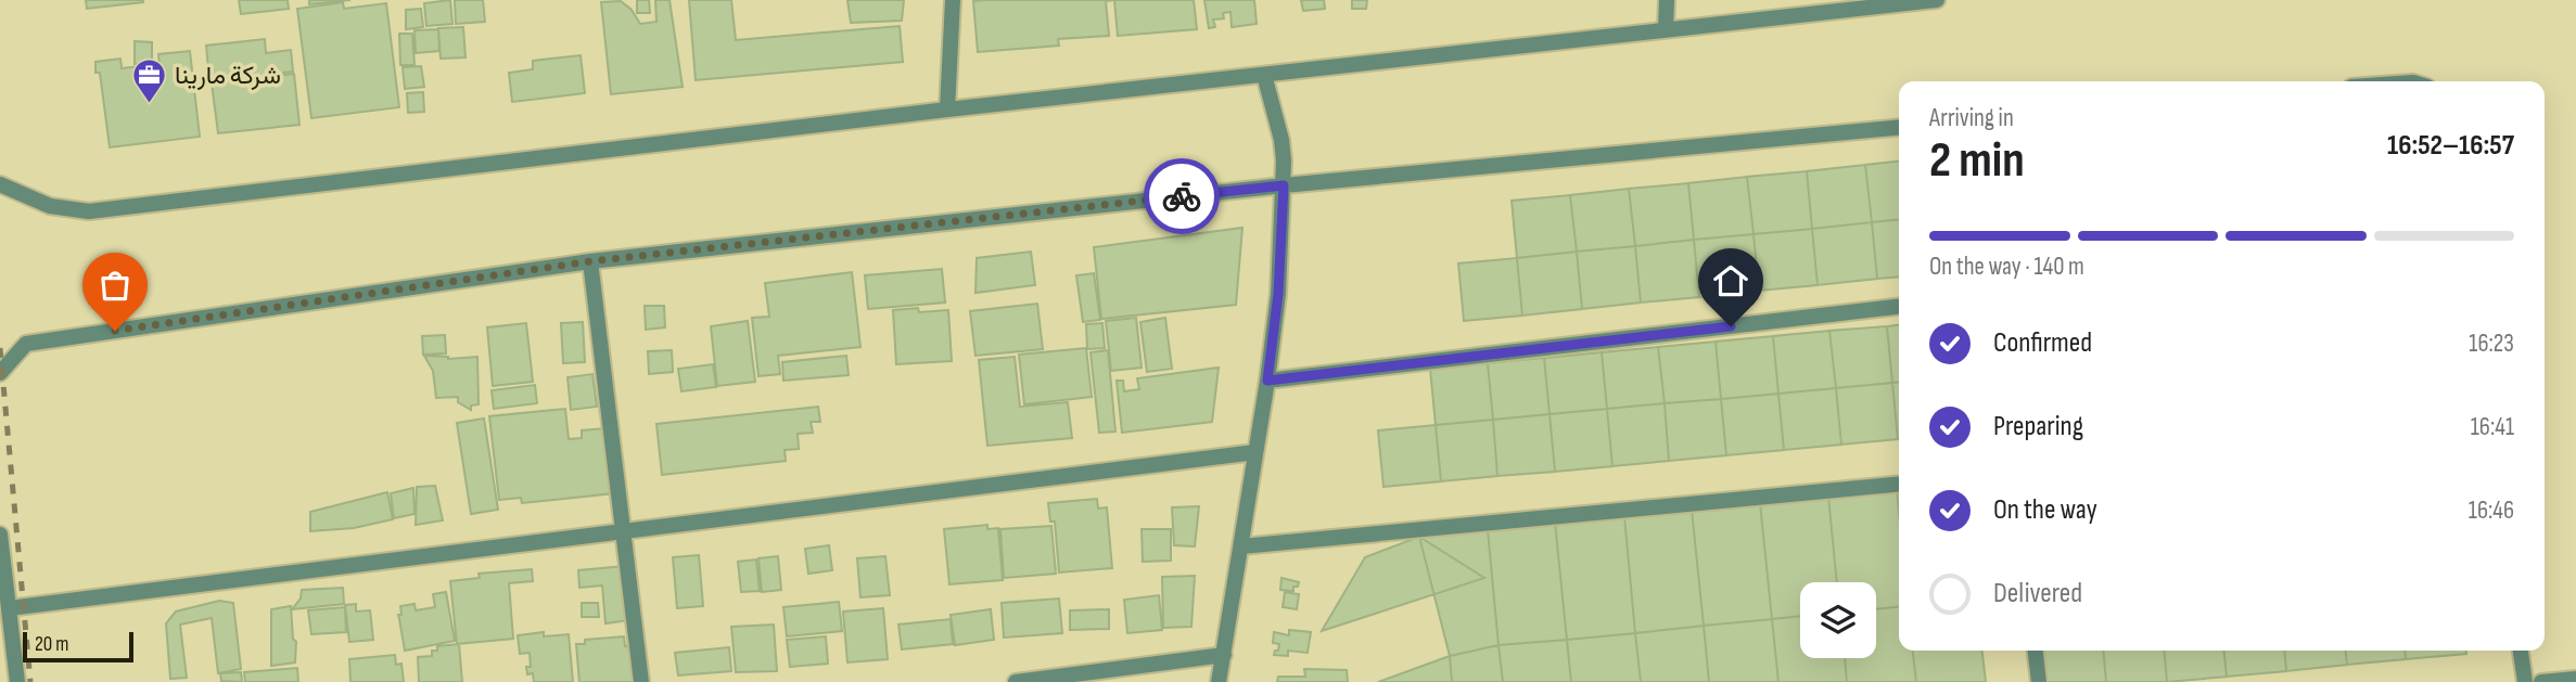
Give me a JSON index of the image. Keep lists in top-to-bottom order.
{
  "places": {
    "office": ["شركة مارينا"]
  },
  "scale_bar": "20 m",
  "page": {
    "heading": ["2 min", "Arriving in", "16:52–16:57"],
    "bar": "On the way · 140 m",
    "list": [
      ["Confirmed", "16:23"],
      ["Preparing", "16:41"],
      ["On the way", "16:46"],
      "Delivered"
    ],
    "scale": "20 m"
  }
}
